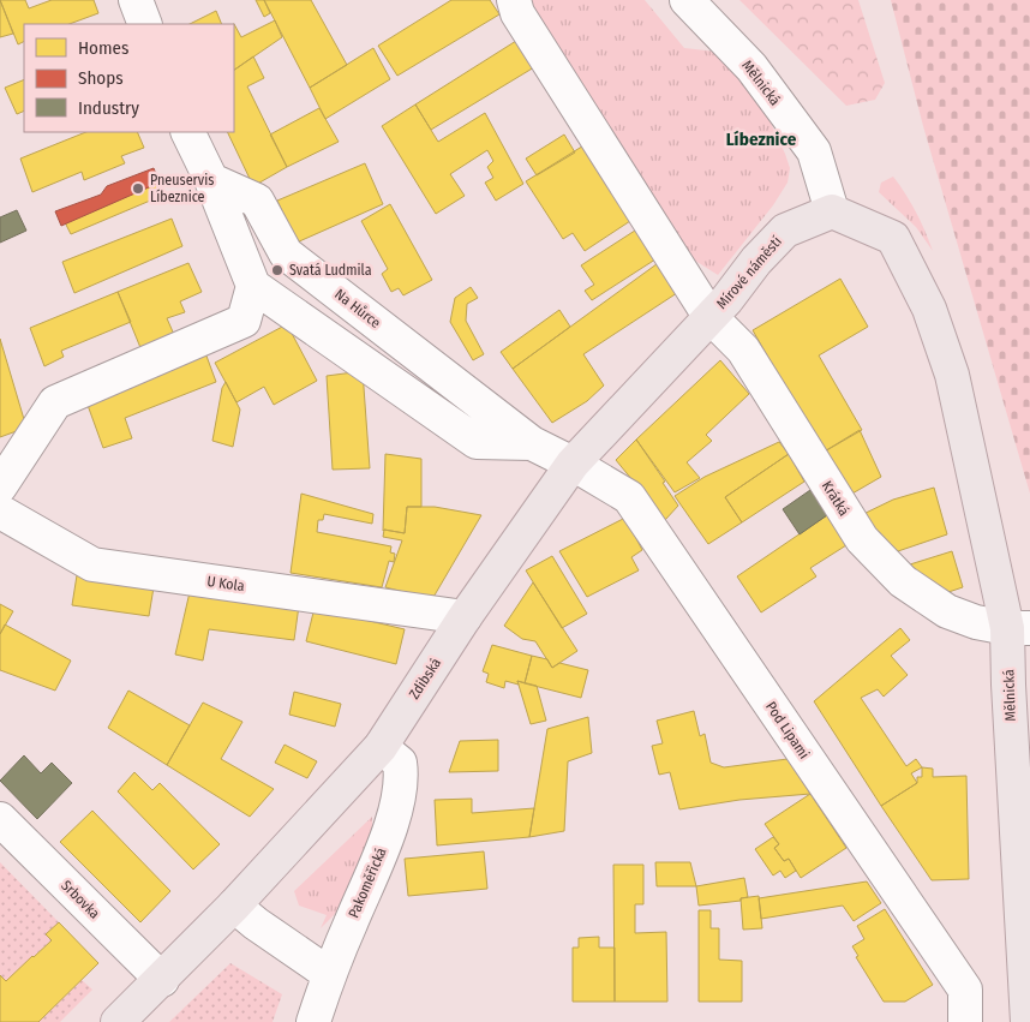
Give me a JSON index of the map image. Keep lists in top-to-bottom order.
{
  "streets": {
    "main road": ["Mělnická", "Mírové náměstí", "Zdibská"],
    "street": [
      "Na Hůrce",
      "Krátká",
      "U Kola",
      "Pod Lipami",
      "Pakoměřická",
      "Srbovka"
    ]
  },
  "crossings": [
    ["Mělnická", "Mírové náměstí"],
    ["Mělnická", "Krátká"],
    ["Mírové náměstí", "Krátká"],
    ["Mírové náměstí", "Zdibská"],
    ["Na Hůrce", "Zdibská"],
    ["Na Hůrce", "Pod Lipami"],
    ["Krátká", "Zdibská"],
    ["U Kola", "Zdibská"],
    ["Zdibská", "Pod Lipami"],
    ["Zdibská", "Pakoměřická"],
    ["Zdibská", "Srbovka"]
  ],
  "districts": ["Líbeznice"],
  "places": ["Pneuservis Líbeznice", "Svatá Ludmila"],
  "legend": ["Homes", "Shops", "Industry"]
}
